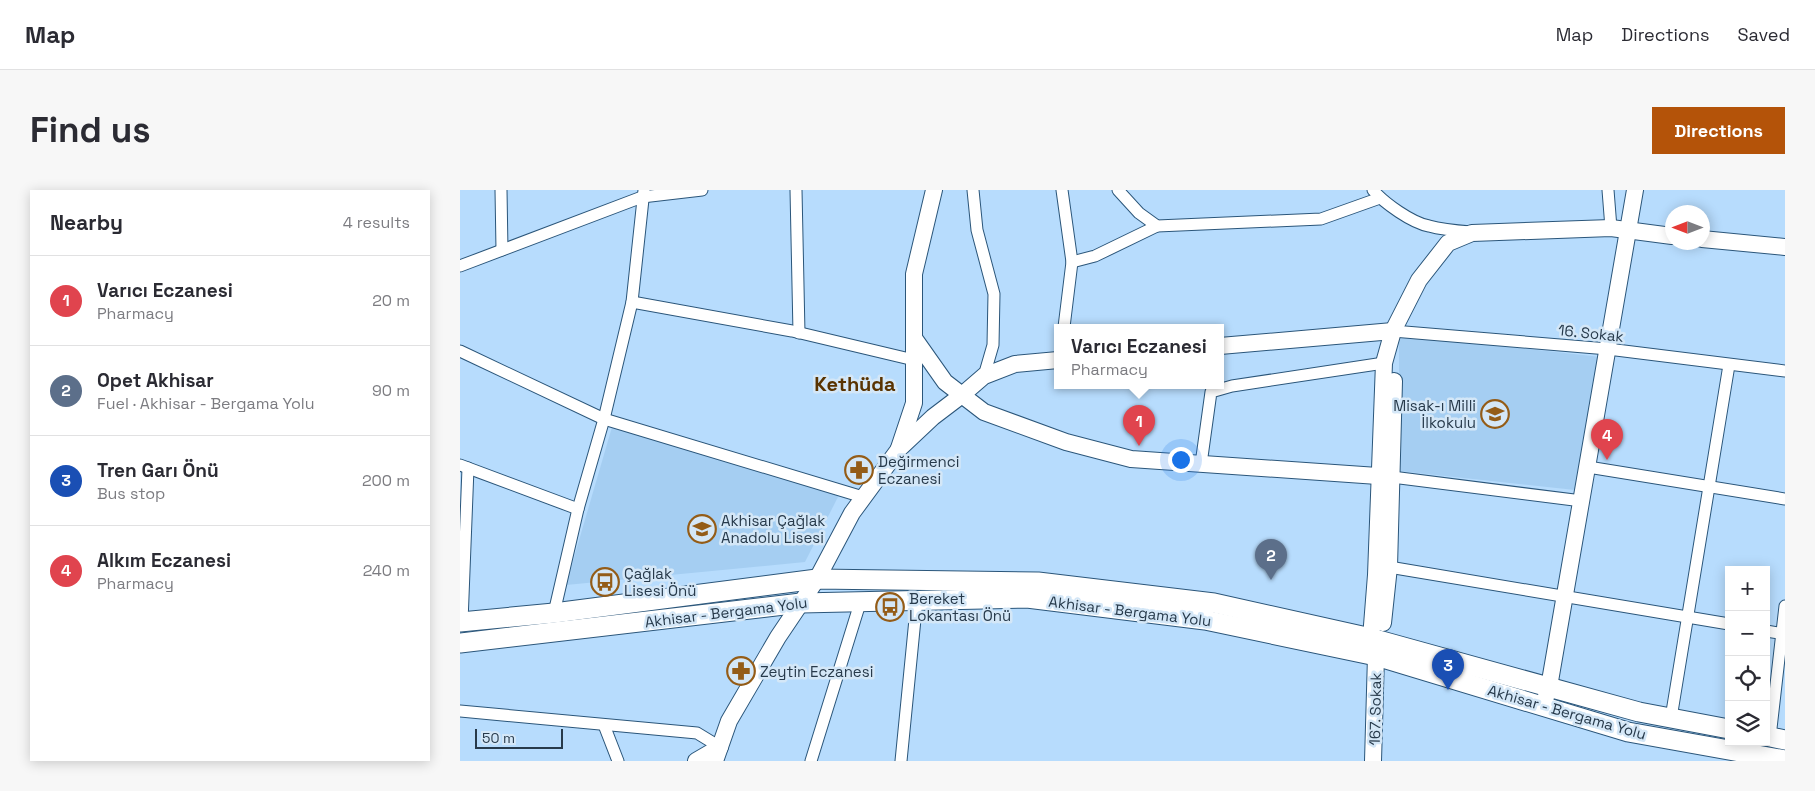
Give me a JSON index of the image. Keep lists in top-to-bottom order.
{
  "streets": {
    "main road": ["Akhisar - Bergama Yolu"],
    "street": ["16. Sokak", "167. Sokak"]
  },
  "crossings": [
    ["Akhisar - Bergama Yolu", "167. Sokak"]
  ],
  "districts": ["Kethüda"],
  "places": {
    "school or university": ["Misak-ı Milli İlkokulu", "Akhisar Çağlak Anadolu Lisesi"],
    "pharmacy": ["Değirmenci Eczanesi", "Zeytin Eczanesi"],
    "bus stop": ["Çağlak Lisesi Önü", "Bereket Lokantası Önü"]
  },
  "scale_bar": "50 m",
  "north": "left",
  "page": {
    "header": "Map",
    "nav": ["Map", "Directions", "Saved"],
    "buttons": "Directions",
    "title": "Find us",
    "heading": ["Nearby", "4 results"],
    "list": [
      {
        "mark": "1",
        "name": "Varıcı Eczanesi",
        "note": "Pharmacy",
        "value": "20 m"
      },
      {
        "mark": "2",
        "name": "Opet Akhisar",
        "note": "Fuel · Akhisar - Bergama Yolu",
        "value": "90 m"
      },
      {
        "mark": "3",
        "name": "Tren Garı Önü",
        "note": "Bus stop",
        "value": "200 m"
      },
      {
        "mark": "4",
        "name": "Alkım Eczanesi",
        "note": "Pharmacy",
        "value": "240 m"
      }
    ],
    "popup": ["Varıcı Eczanesi", "Pharmacy"],
    "pins": [
      "1",
      "4",
      "2",
      "3"
    ],
    "map_buttons": ["+", "−"],
    "scale": "50 m"
  }
}
